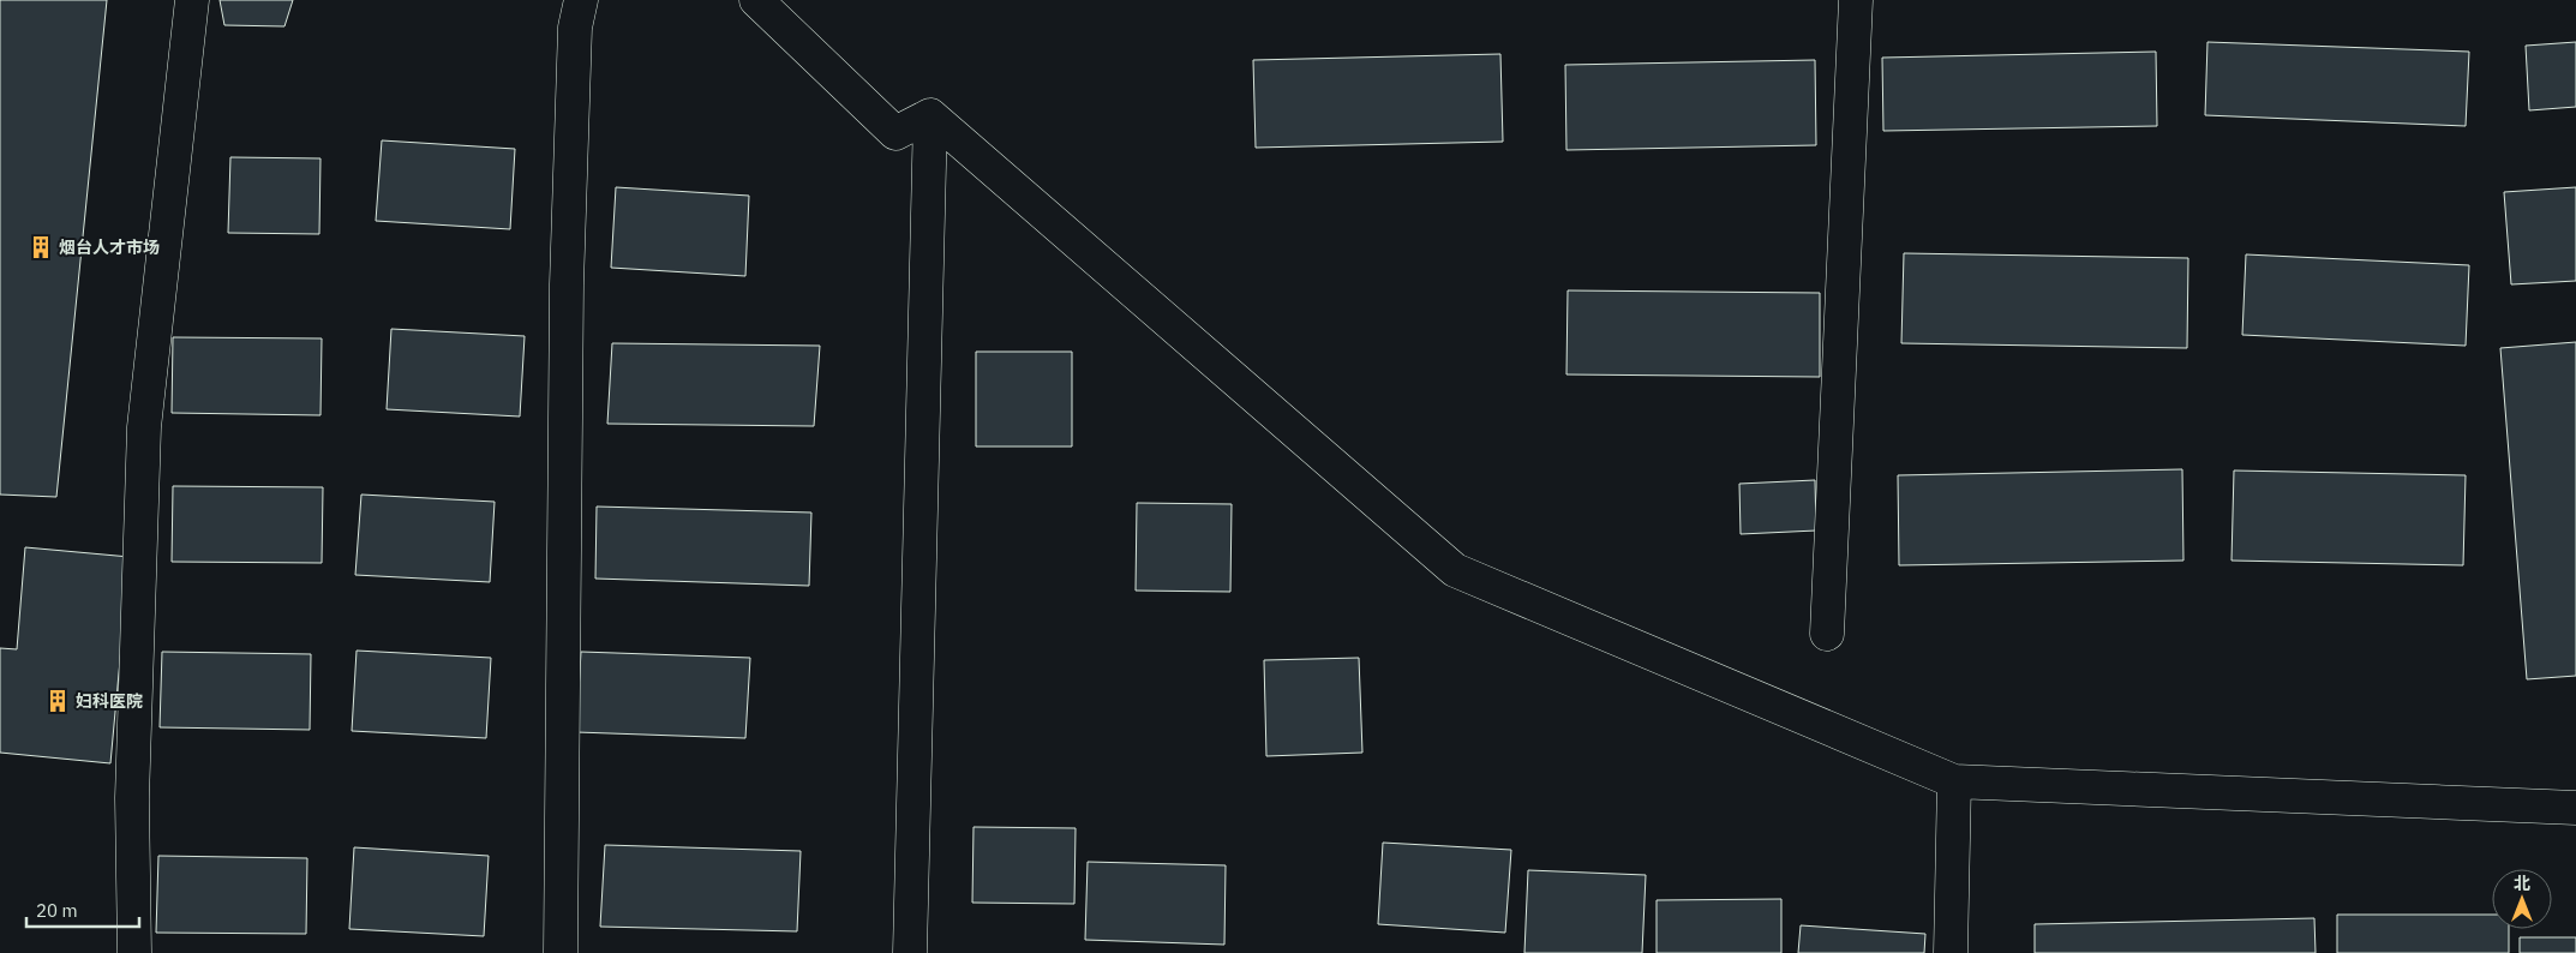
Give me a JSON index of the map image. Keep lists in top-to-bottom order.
{
  "places": {
    "building": ["烟台人才市场", "妇科医院"]
  },
  "scale_bar": "20 m",
  "north": "top"
}
